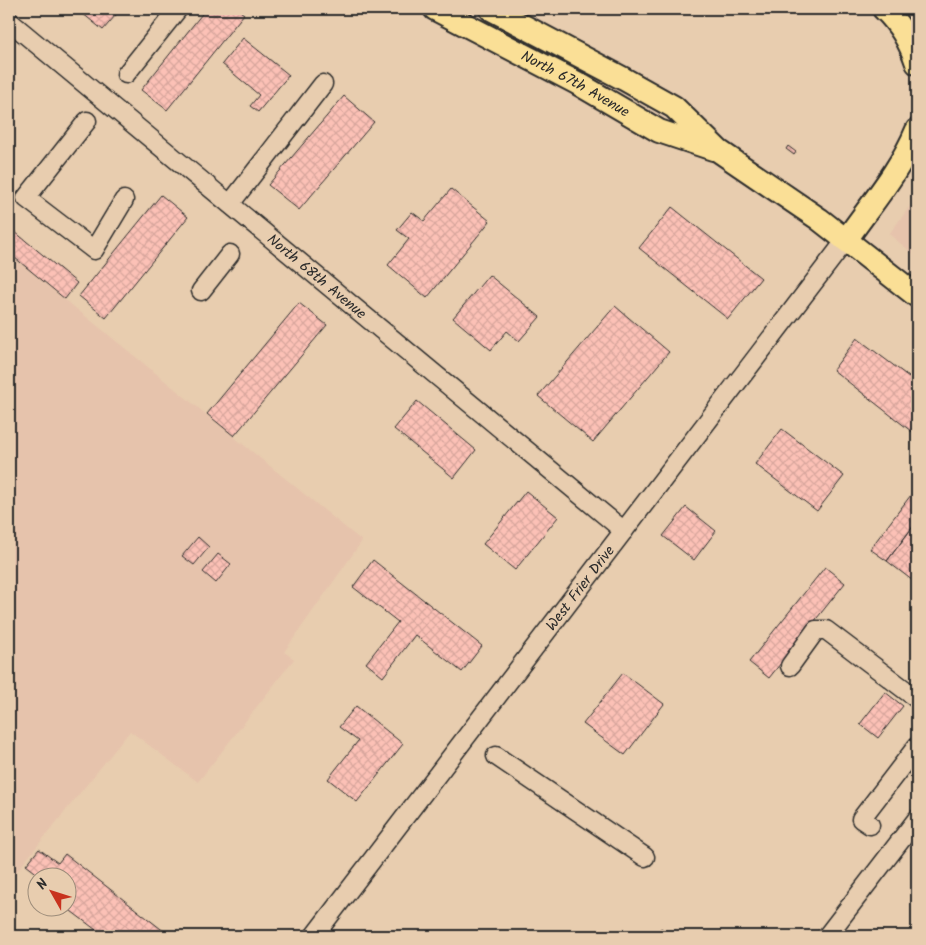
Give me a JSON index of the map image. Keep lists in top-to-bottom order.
{
  "streets": {
    "main road": ["North 67th Avenue"],
    "street": ["North 68th Avenue", "West Frier Drive"]
  },
  "crossings": [
    ["North 67th Avenue", "West Frier Drive"],
    ["North 68th Avenue", "West Frier Drive"]
  ],
  "north": "top left"
}
